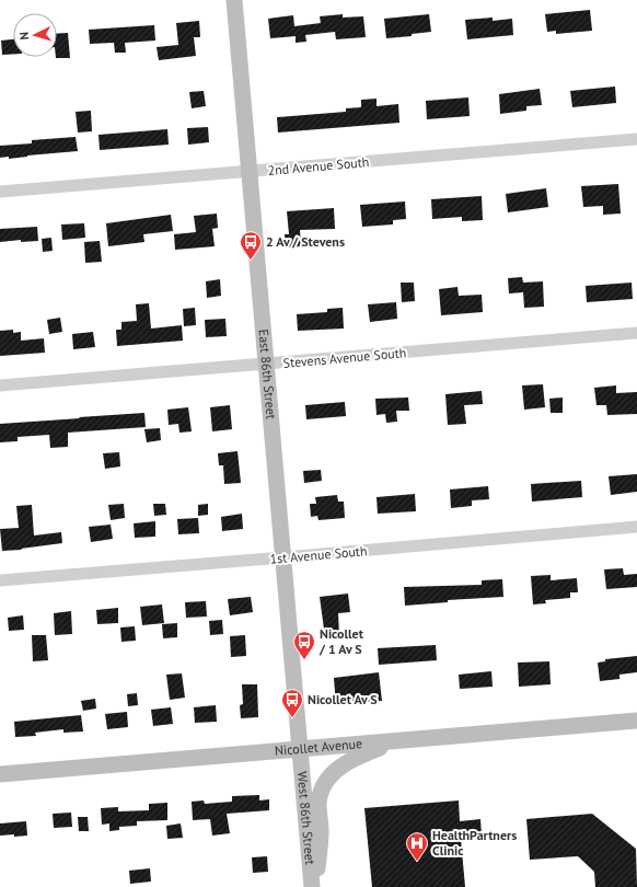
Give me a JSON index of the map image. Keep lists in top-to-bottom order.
{
  "streets": {
    "street": [
      "2nd Avenue South",
      "Stevens Avenue South",
      "East 86th Street",
      "1st Avenue South",
      "Nicollet Avenue",
      "West 86th Street"
    ]
  },
  "crossings": [
    ["2nd Avenue South", "East 86th Street"],
    ["Stevens Avenue South", "East 86th Street"],
    ["East 86th Street", "1st Avenue South"],
    ["East 86th Street", "Nicollet Avenue"],
    ["East 86th Street", "West 86th Street"],
    ["Nicollet Avenue", "West 86th Street"]
  ],
  "places": {
    "bus stop": ["2 Av / Stevens", "Nicollet / 1 Av S", "Nicollet Av S"],
    "hospital": ["HealthPartners Clinic"]
  },
  "north": "left"
}
